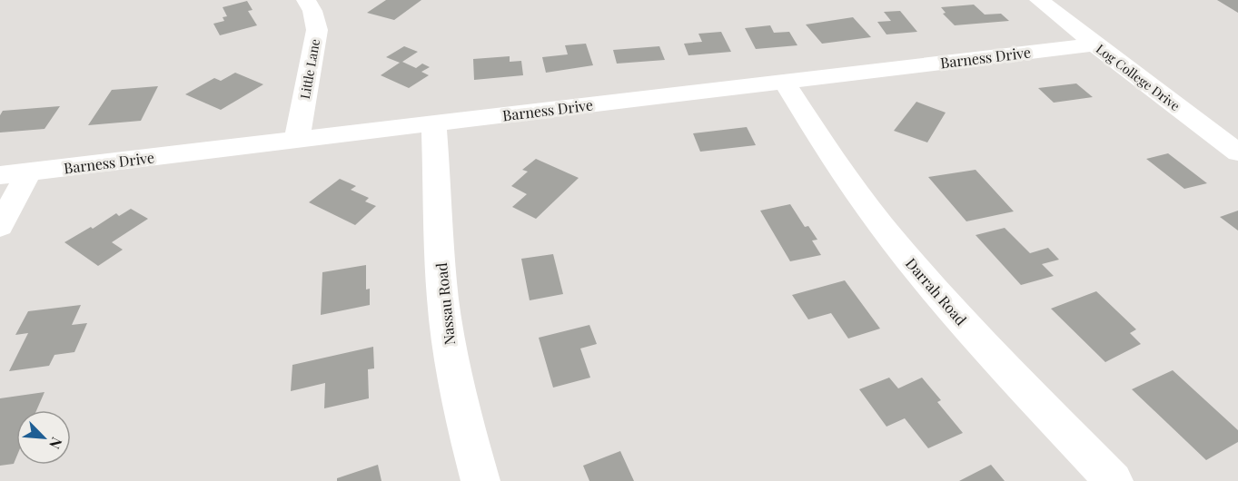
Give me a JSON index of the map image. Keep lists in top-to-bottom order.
{
  "streets": {
    "street": [
      "Barness Drive",
      "Little Lane",
      "Log College Drive",
      "Darrah Road",
      "Nassau Road"
    ]
  },
  "crossings": [
    ["Barness Drive", "Little Lane"],
    ["Barness Drive", "Log College Drive"],
    ["Barness Drive", "Darrah Road"],
    ["Barness Drive", "Nassau Road"]
  ],
  "north": "bottom right"
}
